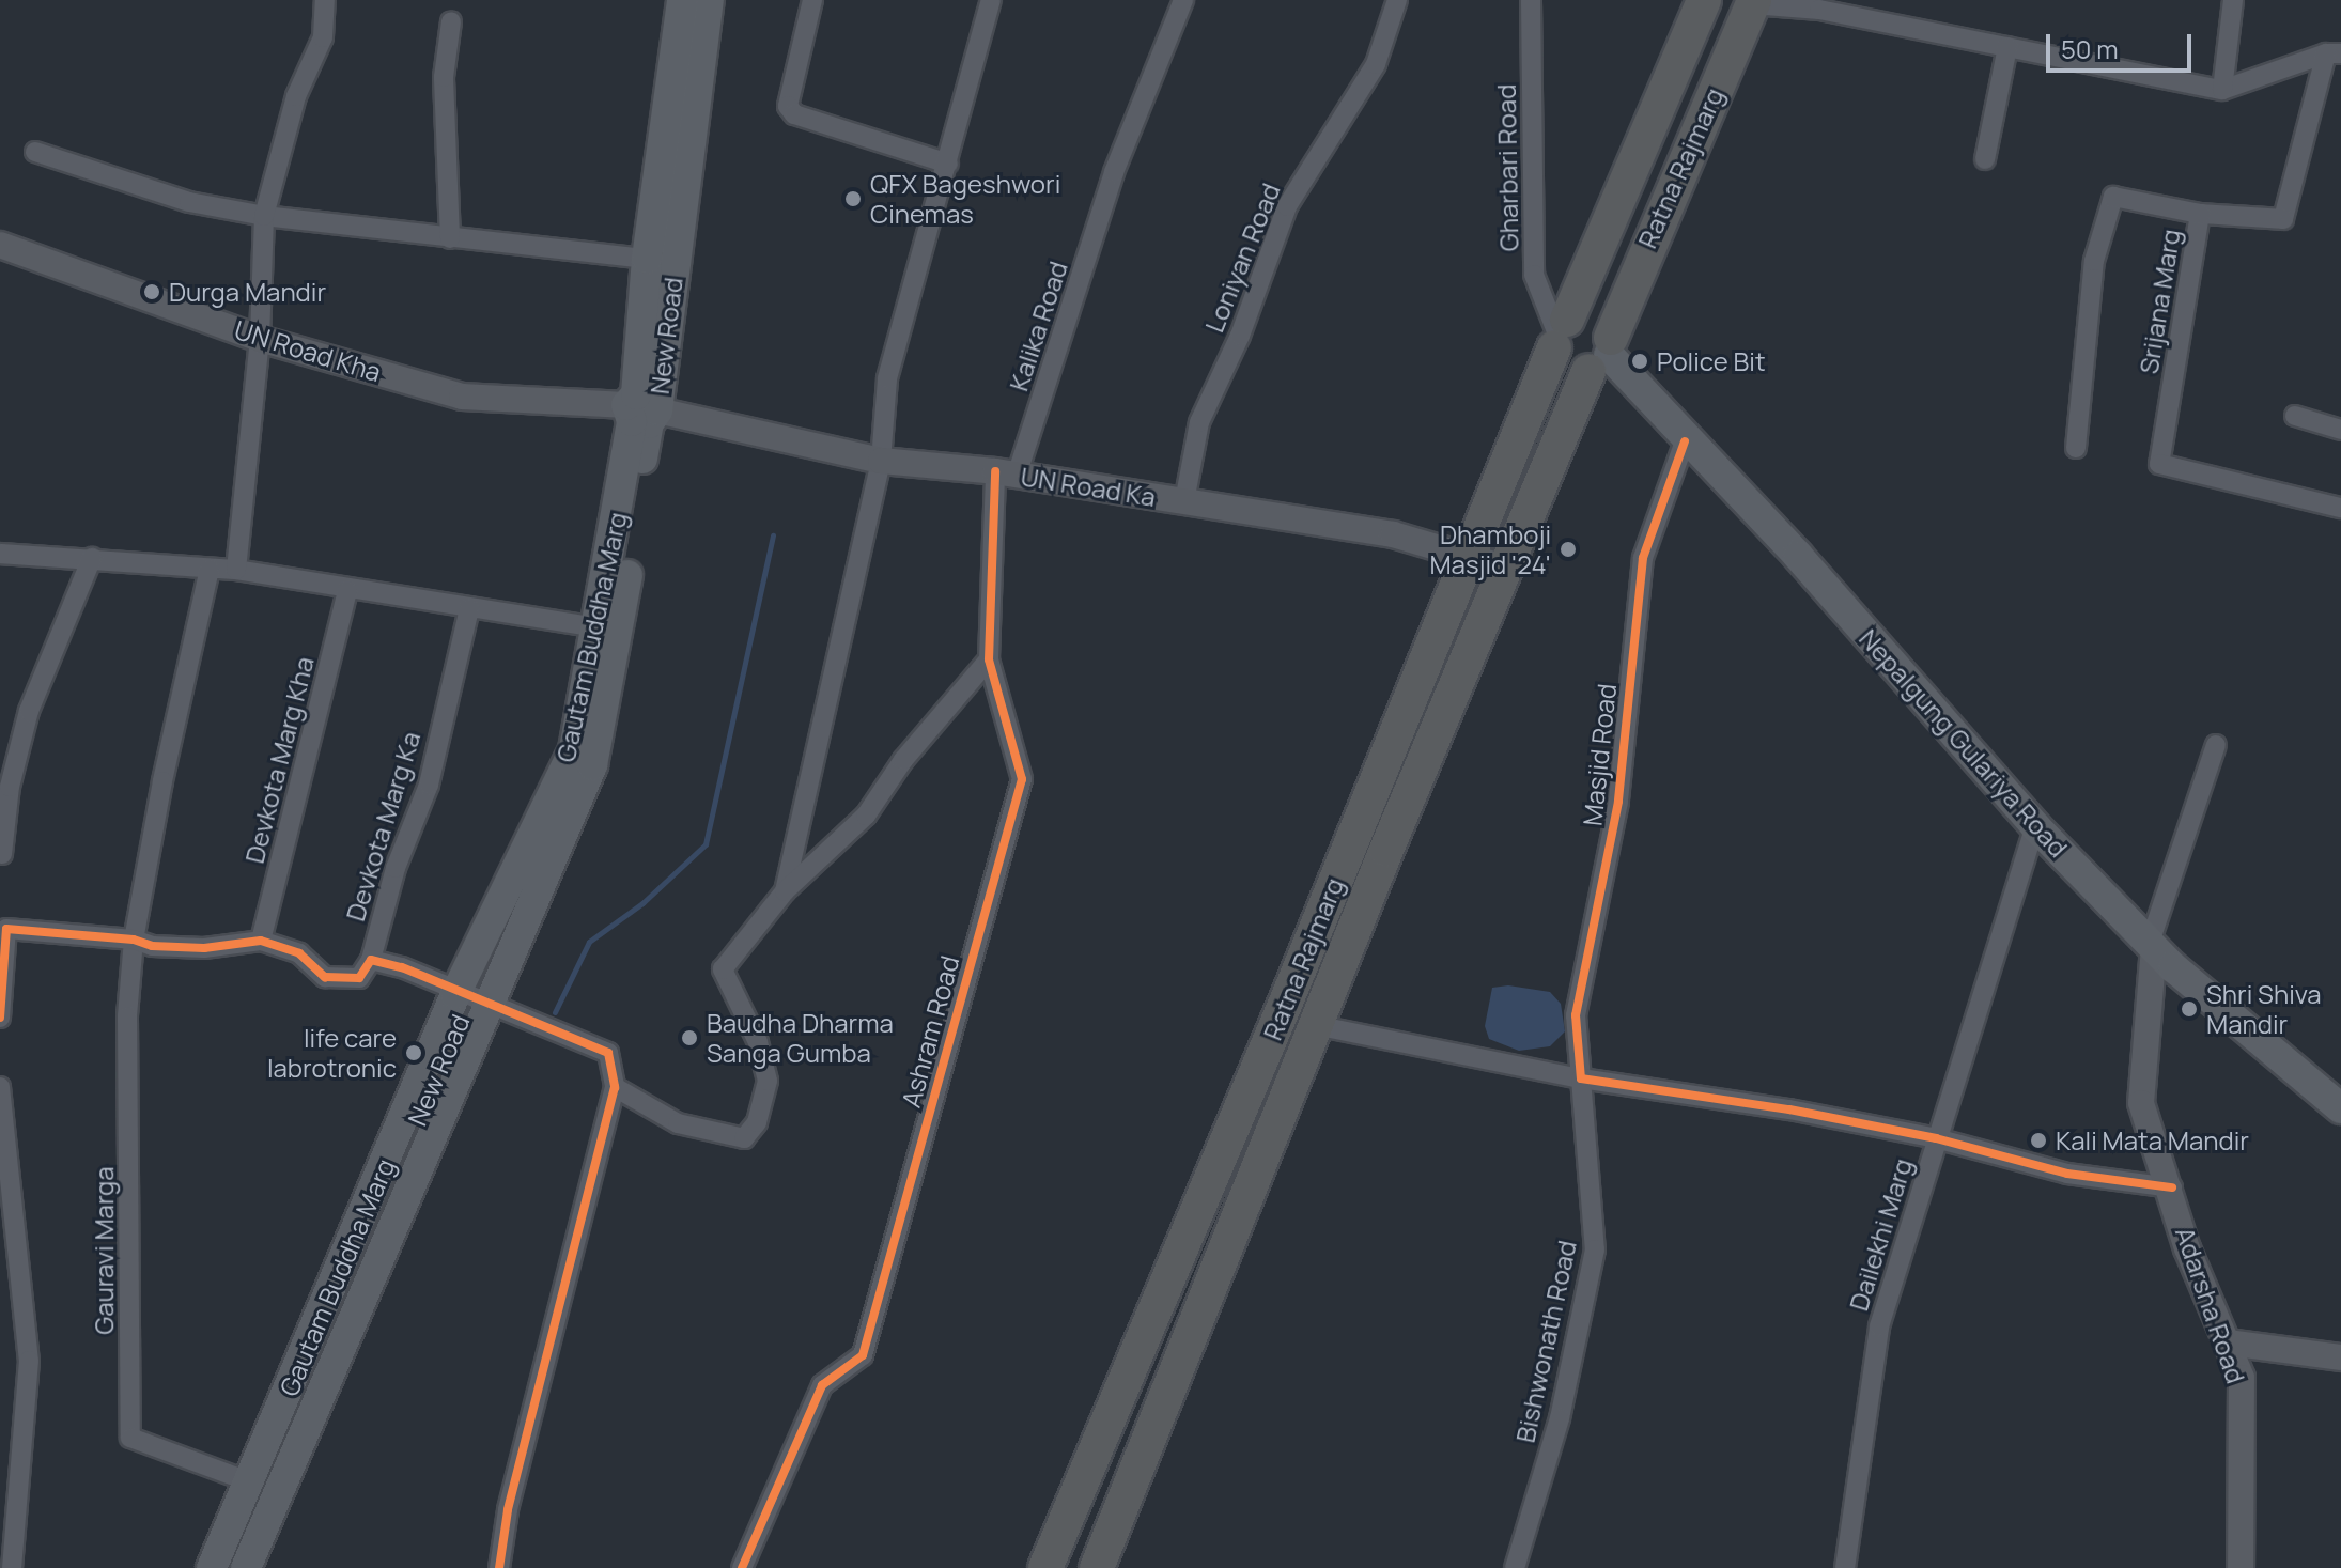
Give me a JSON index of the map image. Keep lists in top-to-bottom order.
{
  "streets": {
    "highway": ["Ratna Rajmarg"],
    "main road": ["New Road", "Gautam Buddha Marg", "Nepalgung Gulariya Road"],
    "street": [
      "Gharbari Road",
      "Loniyan Road",
      "Srijana Marg",
      "Kalika Road",
      "UN Road Kha",
      "UN Road Ka",
      "Masjid Road",
      "Devkota Marg Kha",
      "Devkota Marg Ka",
      "Ashram Road",
      "Dailekhi Marg",
      "Gauravi Marga",
      "Adarsha Road",
      "Bishwonath Road"
    ]
  },
  "crossings": [
    ["Gharbari Road", "Ratna Rajmarg"],
    ["Ratna Rajmarg", "UN Road Ka"],
    ["Ratna Rajmarg", "Nepalgung Gulariya Road"],
    ["Loniyan Road", "UN Road Ka"],
    ["Kalika Road", "UN Road Ka"],
    ["Kalika Road", "Ashram Road"],
    ["New Road", "UN Road Kha"],
    ["New Road", "UN Road Ka"],
    ["New Road", "Gautam Buddha Marg"],
    ["UN Road Kha", "UN Road Ka"],
    ["UN Road Kha", "Gautam Buddha Marg"],
    ["UN Road Ka", "Gautam Buddha Marg"],
    ["UN Road Ka", "Ashram Road"],
    ["Gautam Buddha Marg", "Gauravi Marga"],
    ["Nepalgung Gulariya Road", "Masjid Road"],
    ["Nepalgung Gulariya Road", "Dailekhi Marg"],
    ["Nepalgung Gulariya Road", "Adarsha Road"],
    ["Masjid Road", "Bishwonath Road"]
  ],
  "places": [
    "QFX Bageshwori Cinemas",
    "Durga Mandir",
    "Police Bit",
    "Dhamboji Masjid '24'",
    "Shri Shiva Mandir",
    "Baudha Dharma Sanga Gumba",
    "life care labrotronic",
    "Kali Mata Mandir"
  ],
  "scale_bar": "50 m"
}
